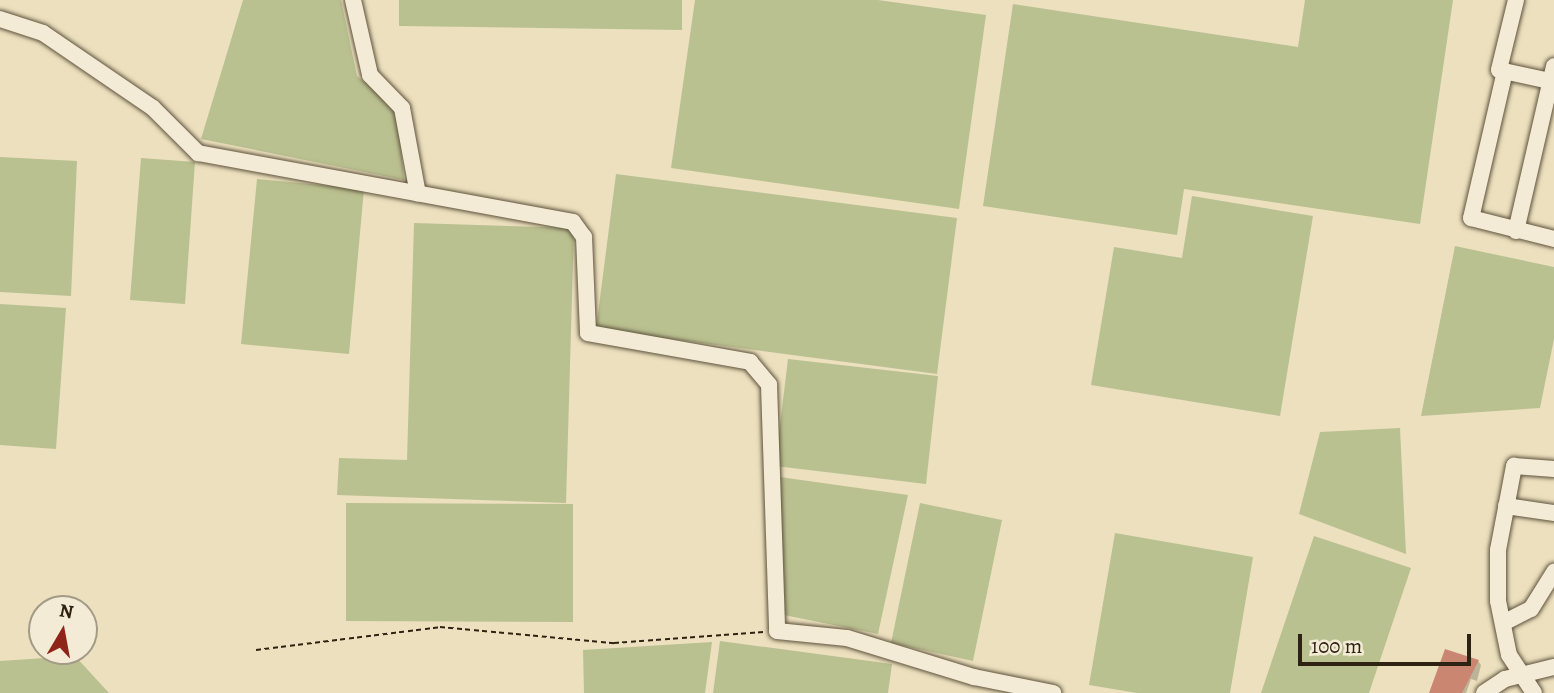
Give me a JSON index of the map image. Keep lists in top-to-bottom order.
{
  "scale_bar": "100 m",
  "north": "top"
}
